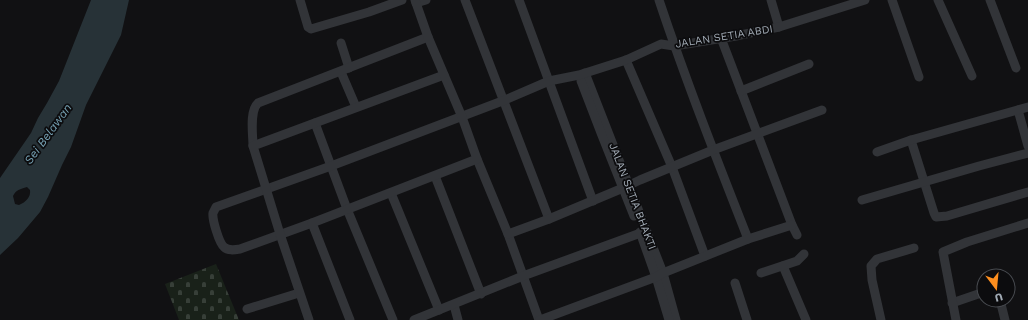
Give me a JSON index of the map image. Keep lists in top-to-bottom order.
{
  "streets": {
    "street": ["JALAN SETIA ABDI", "JALAN SETIA BHAKTI"]
  },
  "crossings": [
    ["JALAN SETIA ABDI", "JALAN SETIA BHAKTI"]
  ],
  "water": ["Sei Belawan"],
  "north": "bottom"
}
